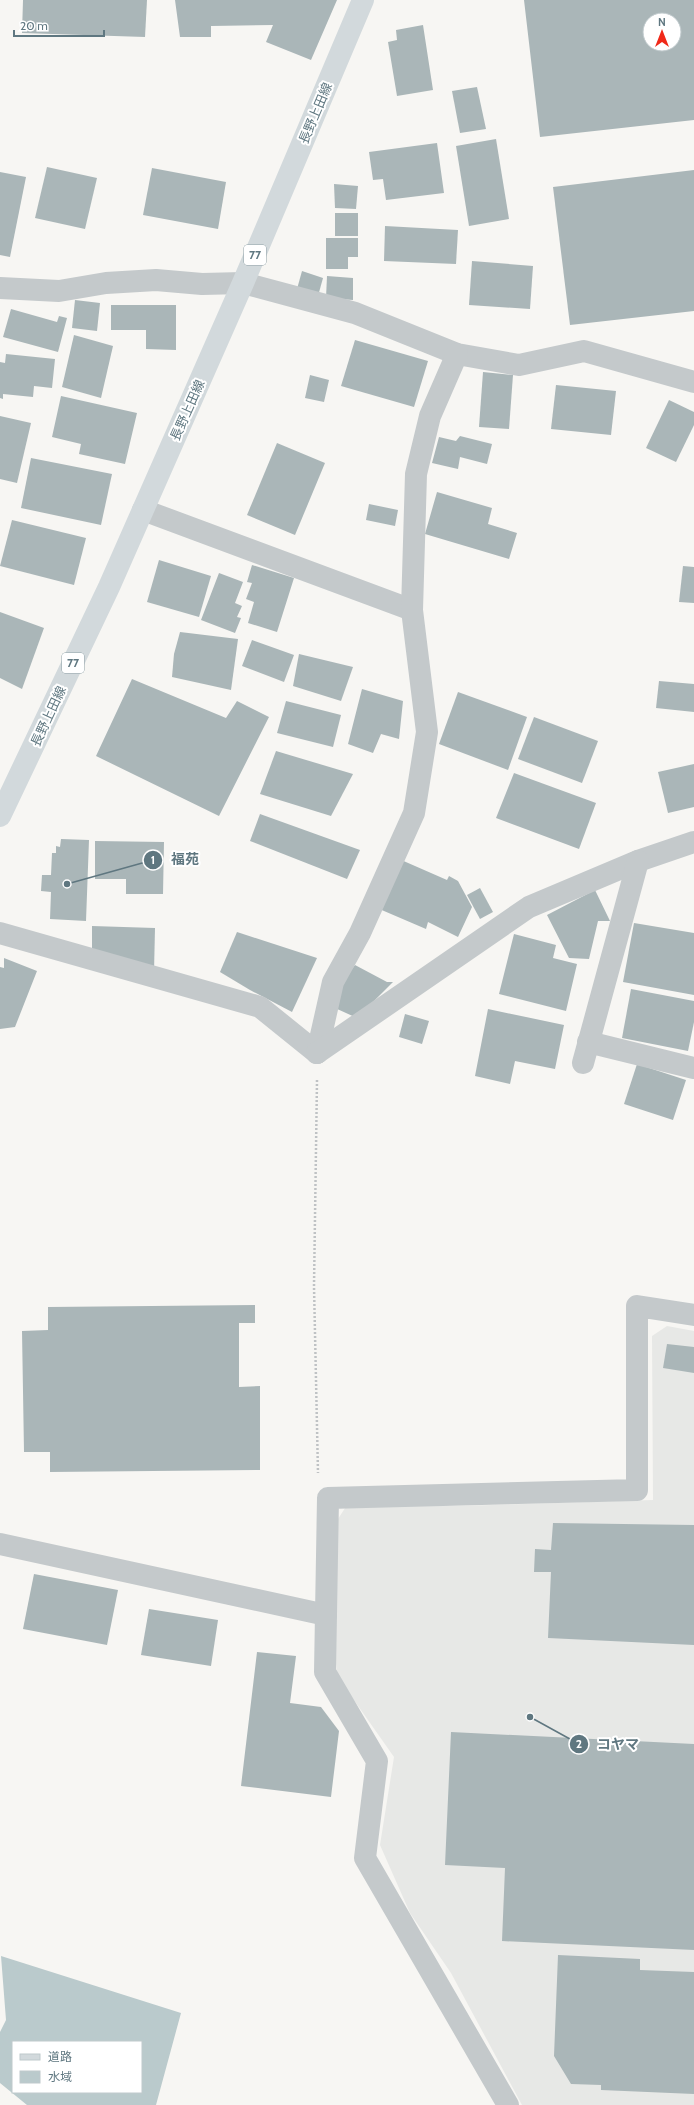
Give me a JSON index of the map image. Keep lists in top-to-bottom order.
{
  "streets": {
    "main road": ["長野上田線", "77"]
  },
  "places": ["福苑", "コヤマ"],
  "legend": ["道路", "水域"],
  "scale_bar": "20 m",
  "north": "top"
}
